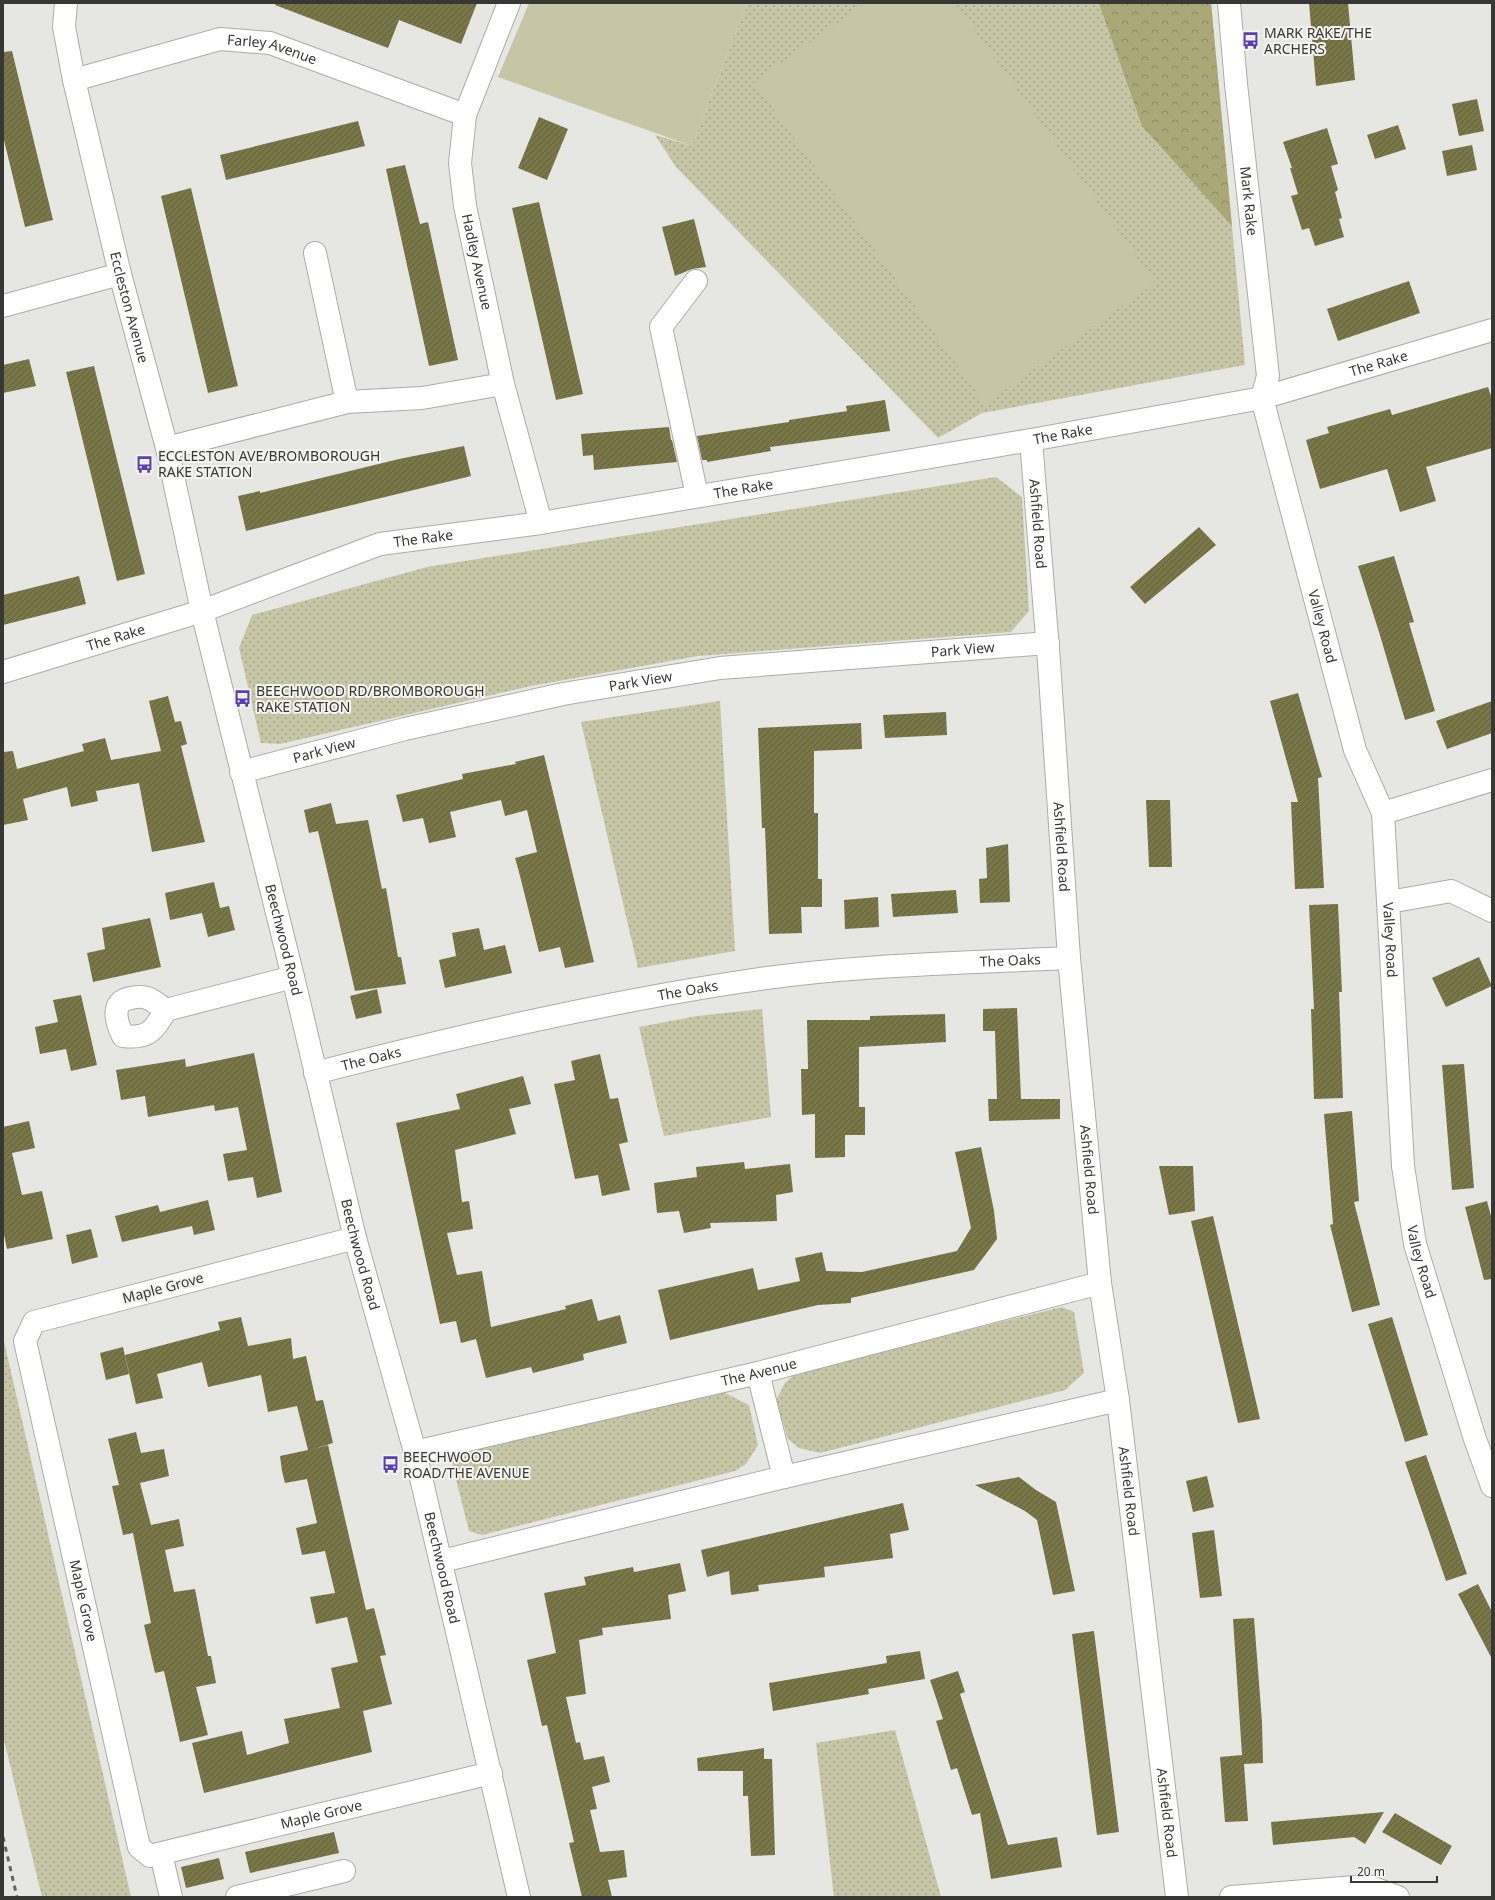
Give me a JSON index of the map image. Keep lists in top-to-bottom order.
{
  "streets": {
    "street": [
      "Farley Avenue",
      "Mark Rake",
      "Hadley Avenue",
      "Eccleston Avenue",
      "The Rake",
      "Ashfield Road",
      "Valley Road",
      "Park View",
      "Beechwood Road",
      "The Oaks",
      "Maple Grove",
      "The Avenue"
    ]
  },
  "crossings": [
    ["Farley Avenue", "Hadley Avenue"],
    ["Farley Avenue", "Eccleston Avenue"],
    ["Mark Rake", "The Rake"],
    ["Mark Rake", "Valley Road"],
    ["Hadley Avenue", "The Rake"],
    ["Eccleston Avenue", "The Rake"],
    ["Eccleston Avenue", "Beechwood Road"],
    ["The Rake", "Ashfield Road"],
    ["The Rake", "Valley Road"],
    ["The Rake", "Beechwood Road"],
    ["Ashfield Road", "Park View"],
    ["Ashfield Road", "The Oaks"],
    ["Ashfield Road", "The Avenue"],
    ["Park View", "Beechwood Road"],
    ["Beechwood Road", "The Oaks"],
    ["Beechwood Road", "Maple Grove"],
    ["Beechwood Road", "The Avenue"]
  ],
  "places": {
    "bus stop": [
      "MARK RAKE/THE ARCHERS",
      "ECCLESTON AVE/BROMBOROUGH RAKE STATION",
      "BEECHWOOD RD/BROMBOROUGH RAKE STATION",
      "BEECHWOOD ROAD/THE AVENUE"
    ]
  },
  "scale_bar": "20 m"
}
